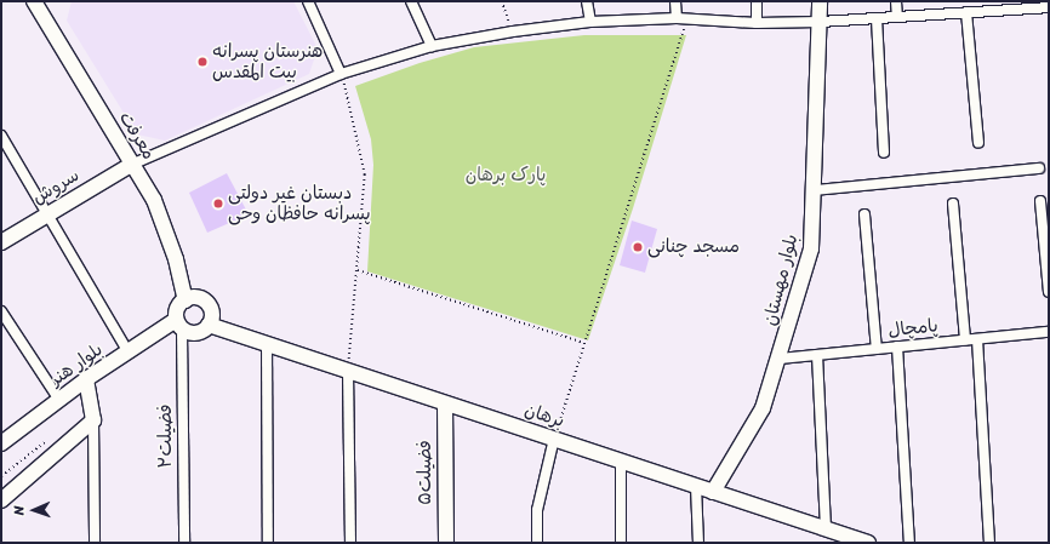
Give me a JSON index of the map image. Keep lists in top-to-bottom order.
{
  "streets": {
    "street": [
      "معرفت",
      "سروش",
      "بلوار مهستان",
      "پامچال",
      "بلوار هنر",
      "برهان",
      "فضیلت۲",
      "فضیلت۵"
    ]
  },
  "crossings": [
    ["معرفت", "سروش"],
    ["معرفت", "بلوار هنر"],
    ["معرفت", "برهان"],
    ["معرفت", "فضیلت۲"],
    ["بلوار مهستان", "پامچال"],
    ["بلوار مهستان", "برهان"],
    ["بلوار هنر", "برهان"],
    ["بلوار هنر", "فضیلت۲"],
    ["برهان", "فضیلت۲"],
    ["برهان", "فضیلت۵"]
  ],
  "parks": ["پارک برهان"],
  "places": ["هنرستان پسرانه بیت المقدس", "دبستان غیر دولتی پسرانه حافظان وحی", "مسجد چنانی"],
  "north": "left"
}
